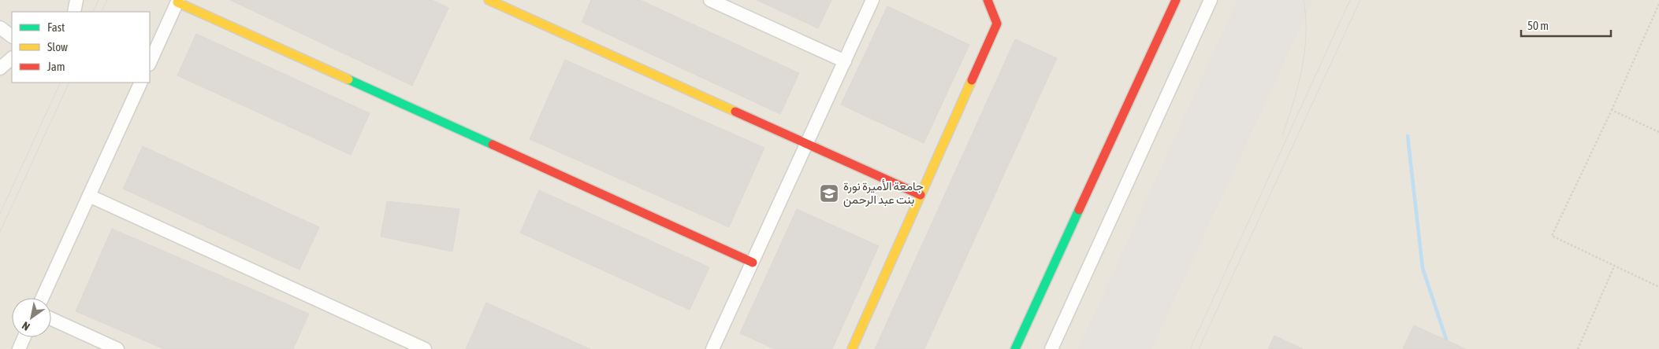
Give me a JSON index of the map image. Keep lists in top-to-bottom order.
{
  "places": {
    "school or university": ["جامعة الأميرة نورة بنت عبد الرحمن"]
  },
  "legend": ["Fast", "Slow", "Jam"],
  "scale_bar": "50 m",
  "north": "bottom left"
}
